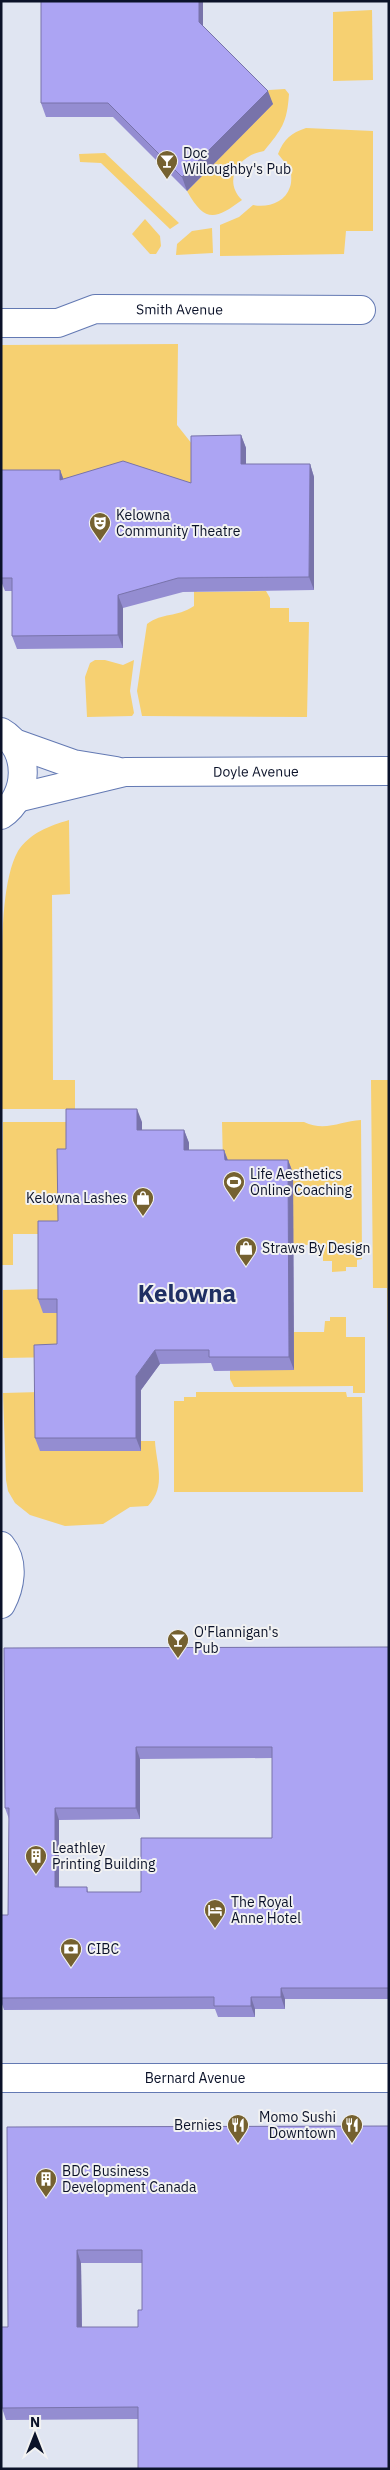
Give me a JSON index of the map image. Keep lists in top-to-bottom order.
{
  "streets": {
    "street": ["Smith Avenue", "Doyle Avenue", "Bernard Avenue"]
  },
  "districts": ["Kelowna"],
  "places": {
    "bar": ["Doc Willoughby's Pub", "O'Flannigan's Pub"],
    "theatre": ["Kelowna Community Theatre"],
    "sports": ["Life Aesthetics Online Coaching"],
    "shop": ["Kelowna Lashes", "Straws By Design"],
    "building": ["Leathley Printing Building", "BDC Business Development Canada"],
    "hotel": ["The Royal Anne Hotel"],
    "bank": ["CIBC"],
    "restaurant": ["Bernies", "Momo Sushi Downtown"]
  },
  "north": "top"
}
